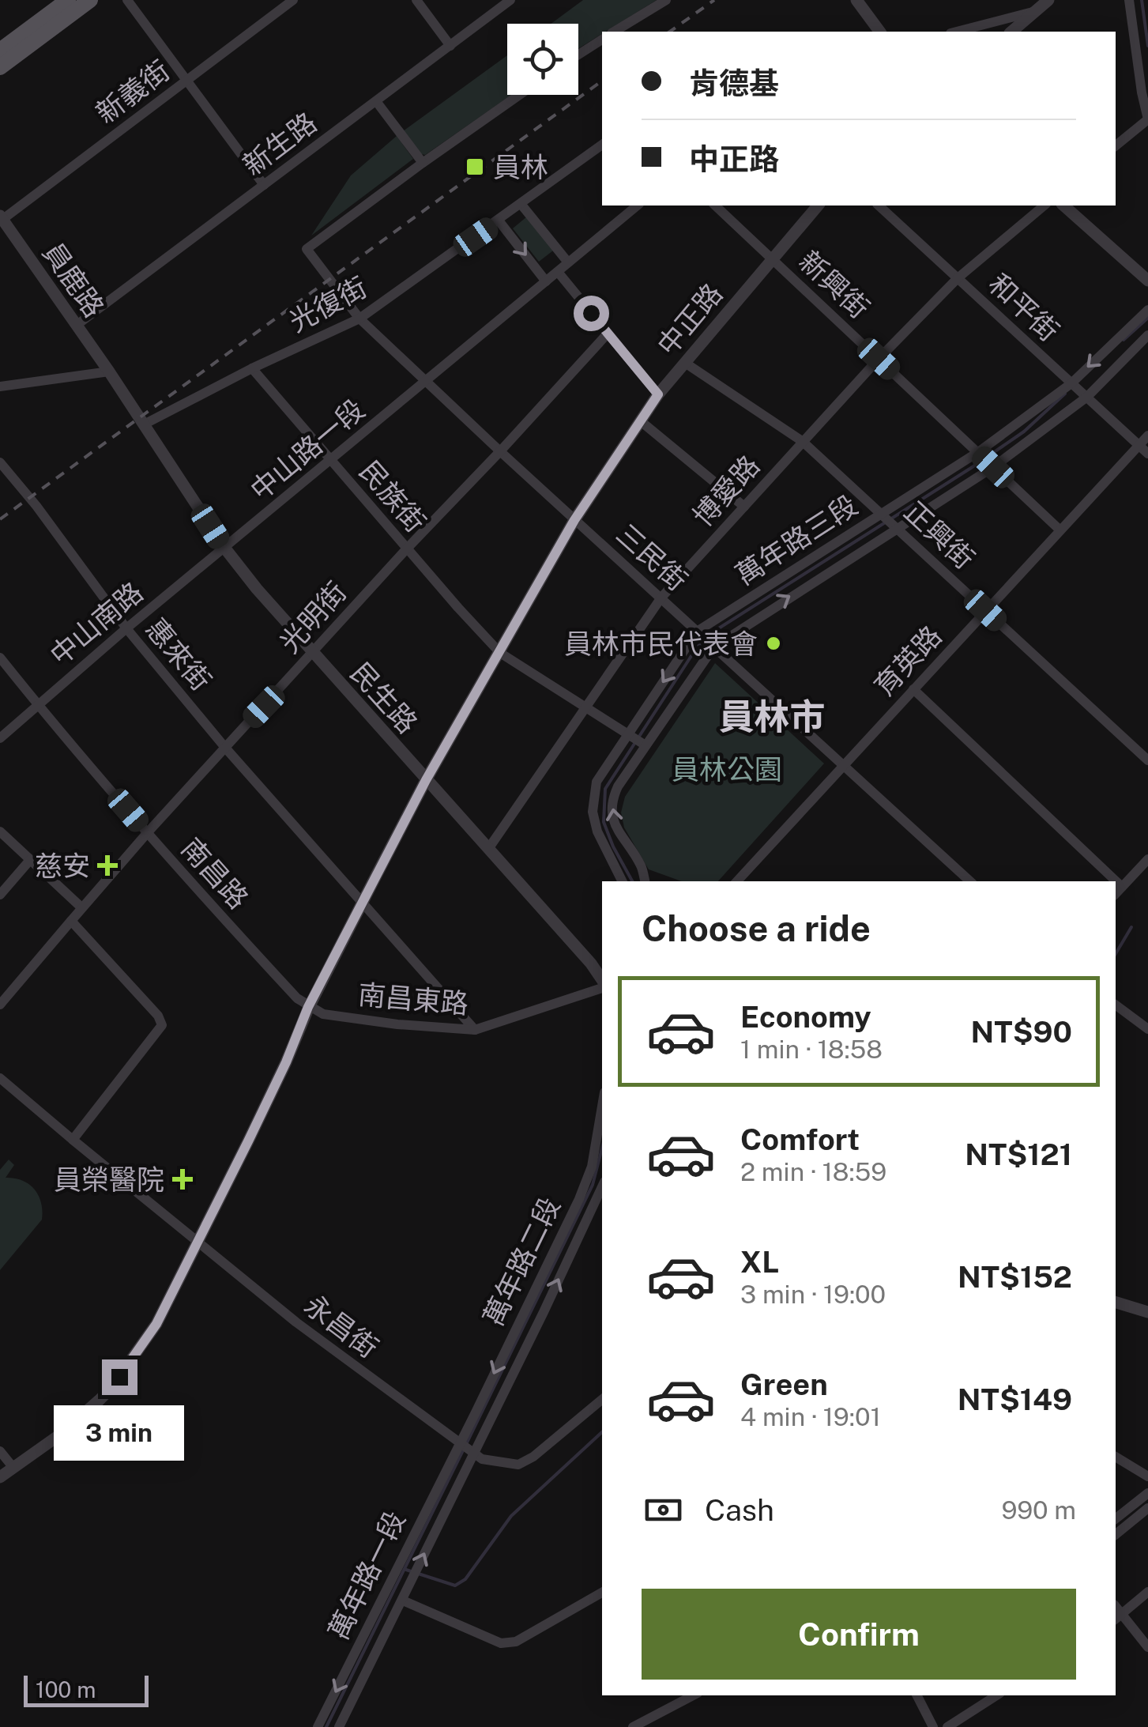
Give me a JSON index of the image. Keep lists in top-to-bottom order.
{
  "streets": {
    "street": [
      "新義街",
      "新生路",
      "員鹿路",
      "新興街",
      "光復街",
      "和平街",
      "中正路",
      "中山路一段",
      "博愛路",
      "民族街",
      "正興街",
      "萬年路三段",
      "三民街",
      "光明街",
      "中山南路",
      "惠來街",
      "育英路",
      "民生路",
      "南昌路",
      "南昌東路",
      "萬年路二段",
      "永昌街",
      "萬年路一段"
    ]
  },
  "crossings": [
    ["新義街", "員鹿路"],
    ["新生路", "員鹿路"],
    ["新興街", "中正路"],
    ["新興街", "博愛路"],
    ["新興街", "萬年路三段"],
    ["新興街", "育英路"],
    ["光復街", "民族街"],
    ["光復街", "三民街"],
    ["和平街", "博愛路"],
    ["和平街", "萬年路三段"],
    ["和平街", "育英路"],
    ["中正路", "民族街"],
    ["中正路", "正興街"],
    ["中正路", "三民街"],
    ["中正路", "惠來街"],
    ["中正路", "民生路"],
    ["中正路", "南昌路"],
    ["中正路", "南昌東路"],
    ["中正路", "永昌街"],
    ["中山路一段", "民族街"],
    ["中山路一段", "三民街"],
    ["中山路一段", "中山南路"],
    ["中山路一段", "民生路"],
    ["博愛路", "民族街"],
    ["博愛路", "正興街"],
    ["博愛路", "三民街"],
    ["博愛路", "民生路"],
    ["民族街", "萬年路三段"],
    ["民族街", "光明街"],
    ["正興街", "萬年路三段"],
    ["正興街", "育英路"],
    ["萬年路三段", "三民街"],
    ["三民街", "光明街"],
    ["三民街", "育英路"],
    ["光明街", "惠來街"],
    ["光明街", "民生路"],
    ["光明街", "南昌路"],
    ["中山南路", "惠來街"],
    ["中山南路", "民生路"],
    ["中山南路", "南昌路"],
    ["惠來街", "南昌東路"],
    ["南昌路", "南昌東路"],
    ["萬年路二段", "永昌街"],
    ["萬年路二段", "萬年路一段"],
    ["永昌街", "萬年路一段"]
  ],
  "districts": ["員林市"],
  "parks": ["員林公園"],
  "places": {
    "transit": ["員林"],
    "other": ["員林市民代表會"],
    "health": ["慈安", "員榮醫院"]
  },
  "scale_bar": "100 m",
  "page": {
    "banner": ["肯德基", "中正路"],
    "heading": "Choose a ride",
    "list": [
      {
        "name": "Economy",
        "note": "1 min · 18:58",
        "value": "NT$90"
      },
      {
        "name": "Comfort",
        "note": "2 min · 18:59",
        "value": "NT$121"
      },
      {
        "name": "XL",
        "note": "3 min · 19:00",
        "value": "NT$152"
      },
      {
        "name": "Green",
        "note": "4 min · 19:01",
        "value": "NT$149"
      }
    ],
    "bubble": "3 min",
    "pay": ["Cash", "990 m"],
    "buttons": "Confirm",
    "scale": "100 m"
  }
}
